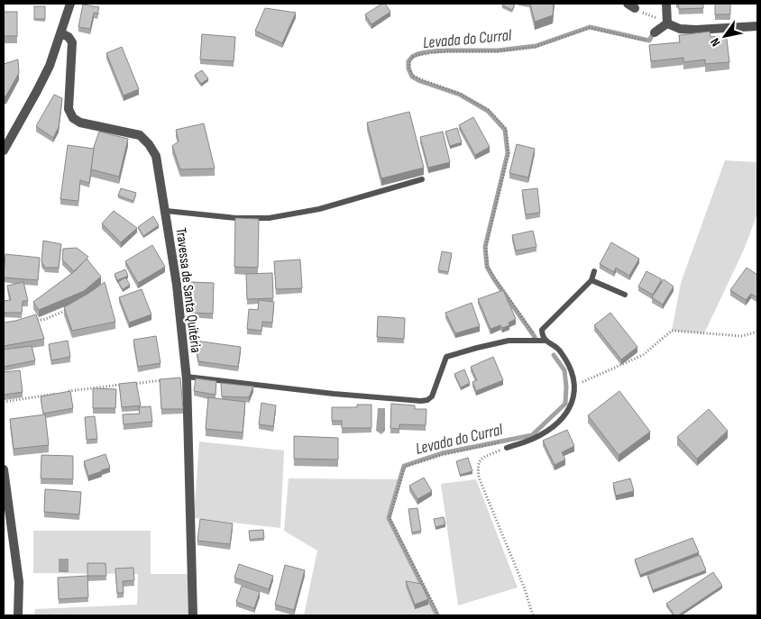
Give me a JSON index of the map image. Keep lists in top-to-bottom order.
{
  "streets": {
    "street": ["Travessa de Santa Quitéria"]
  },
  "water": ["Levada do Curral"],
  "north": "bottom left"
}
